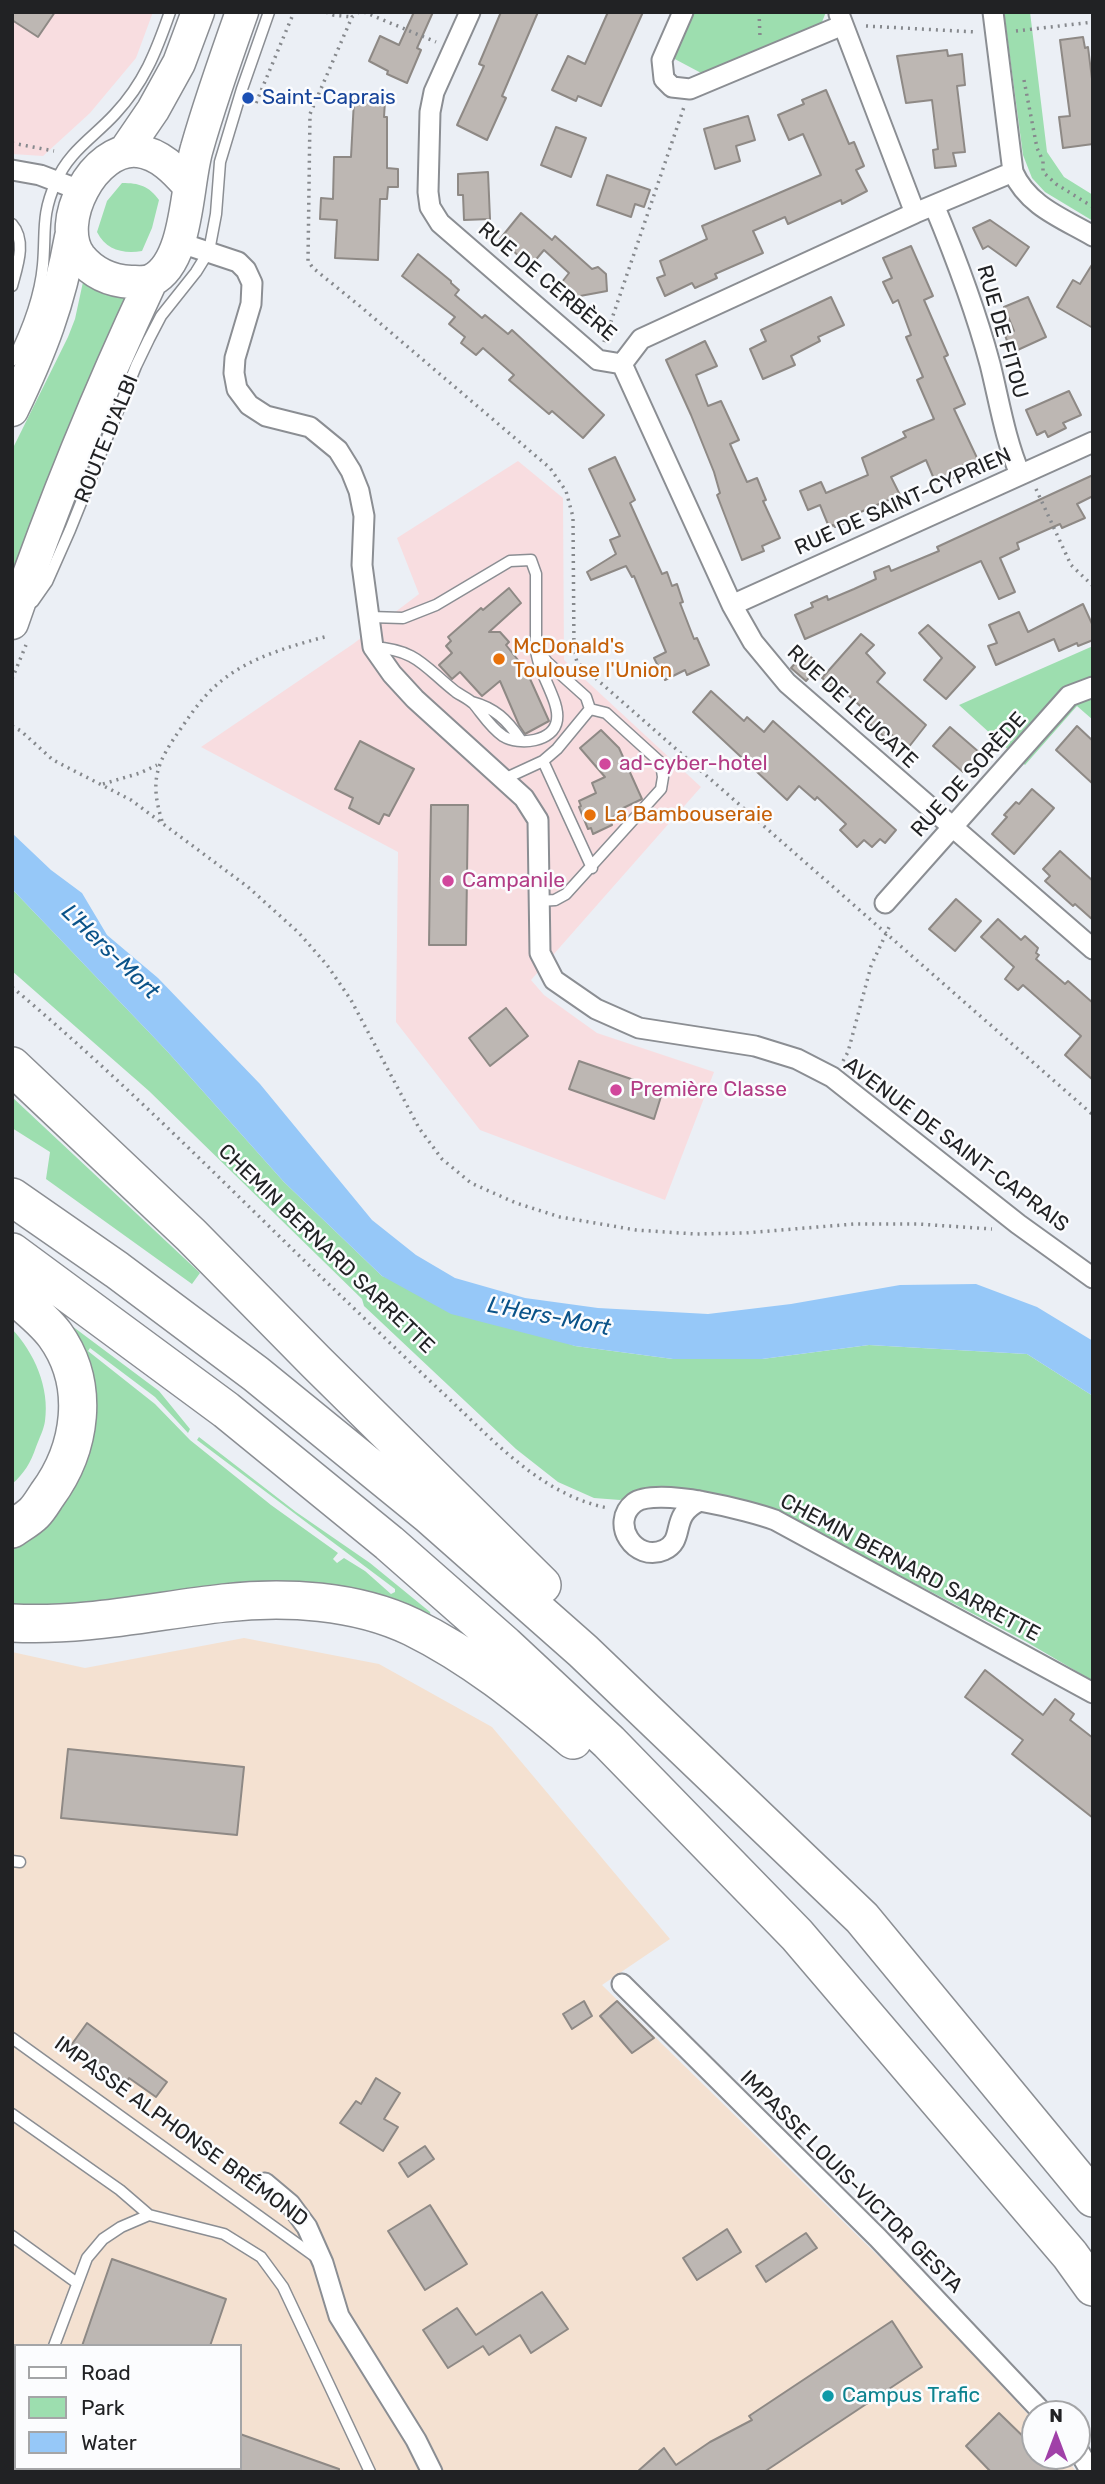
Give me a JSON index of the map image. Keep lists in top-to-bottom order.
{
  "streets": {
    "main road": ["ROUTE D'ALBI"],
    "street": [
      "RUE DE CERBÈRE",
      "RUE DE FITOU",
      "RUE DE SAINT-CYPRIEN",
      "RUE DE LEUCATE",
      "RUE DE SORÈDE",
      "AVENUE DE SAINT-CAPRAIS",
      "CHEMIN BERNARD SARRETTE",
      "IMPASSE ALPHONSE BRÉMOND",
      "IMPASSE LOUIS-VICTOR GESTA"
    ]
  },
  "crossings": [
    ["RUE DE CERBÈRE", "RUE DE FITOU"],
    ["RUE DE CERBÈRE", "RUE DE LEUCATE"],
    ["RUE DE FITOU", "RUE DE SAINT-CYPRIEN"],
    ["ROUTE D'ALBI", "AVENUE DE SAINT-CAPRAIS"],
    ["RUE DE SAINT-CYPRIEN", "RUE DE LEUCATE"],
    ["RUE DE LEUCATE", "RUE DE SORÈDE"]
  ],
  "water": ["L'Hers-Mort"],
  "places": [
    "Saint-Caprais",
    "McDonald's Toulouse l'Union",
    "ad-cyber-hotel",
    "La Bambouseraie",
    "Campanile",
    "Première Classe",
    "Campus Trafic"
  ],
  "legend": ["Road", "Park", "Water"],
  "north": "top"
}
